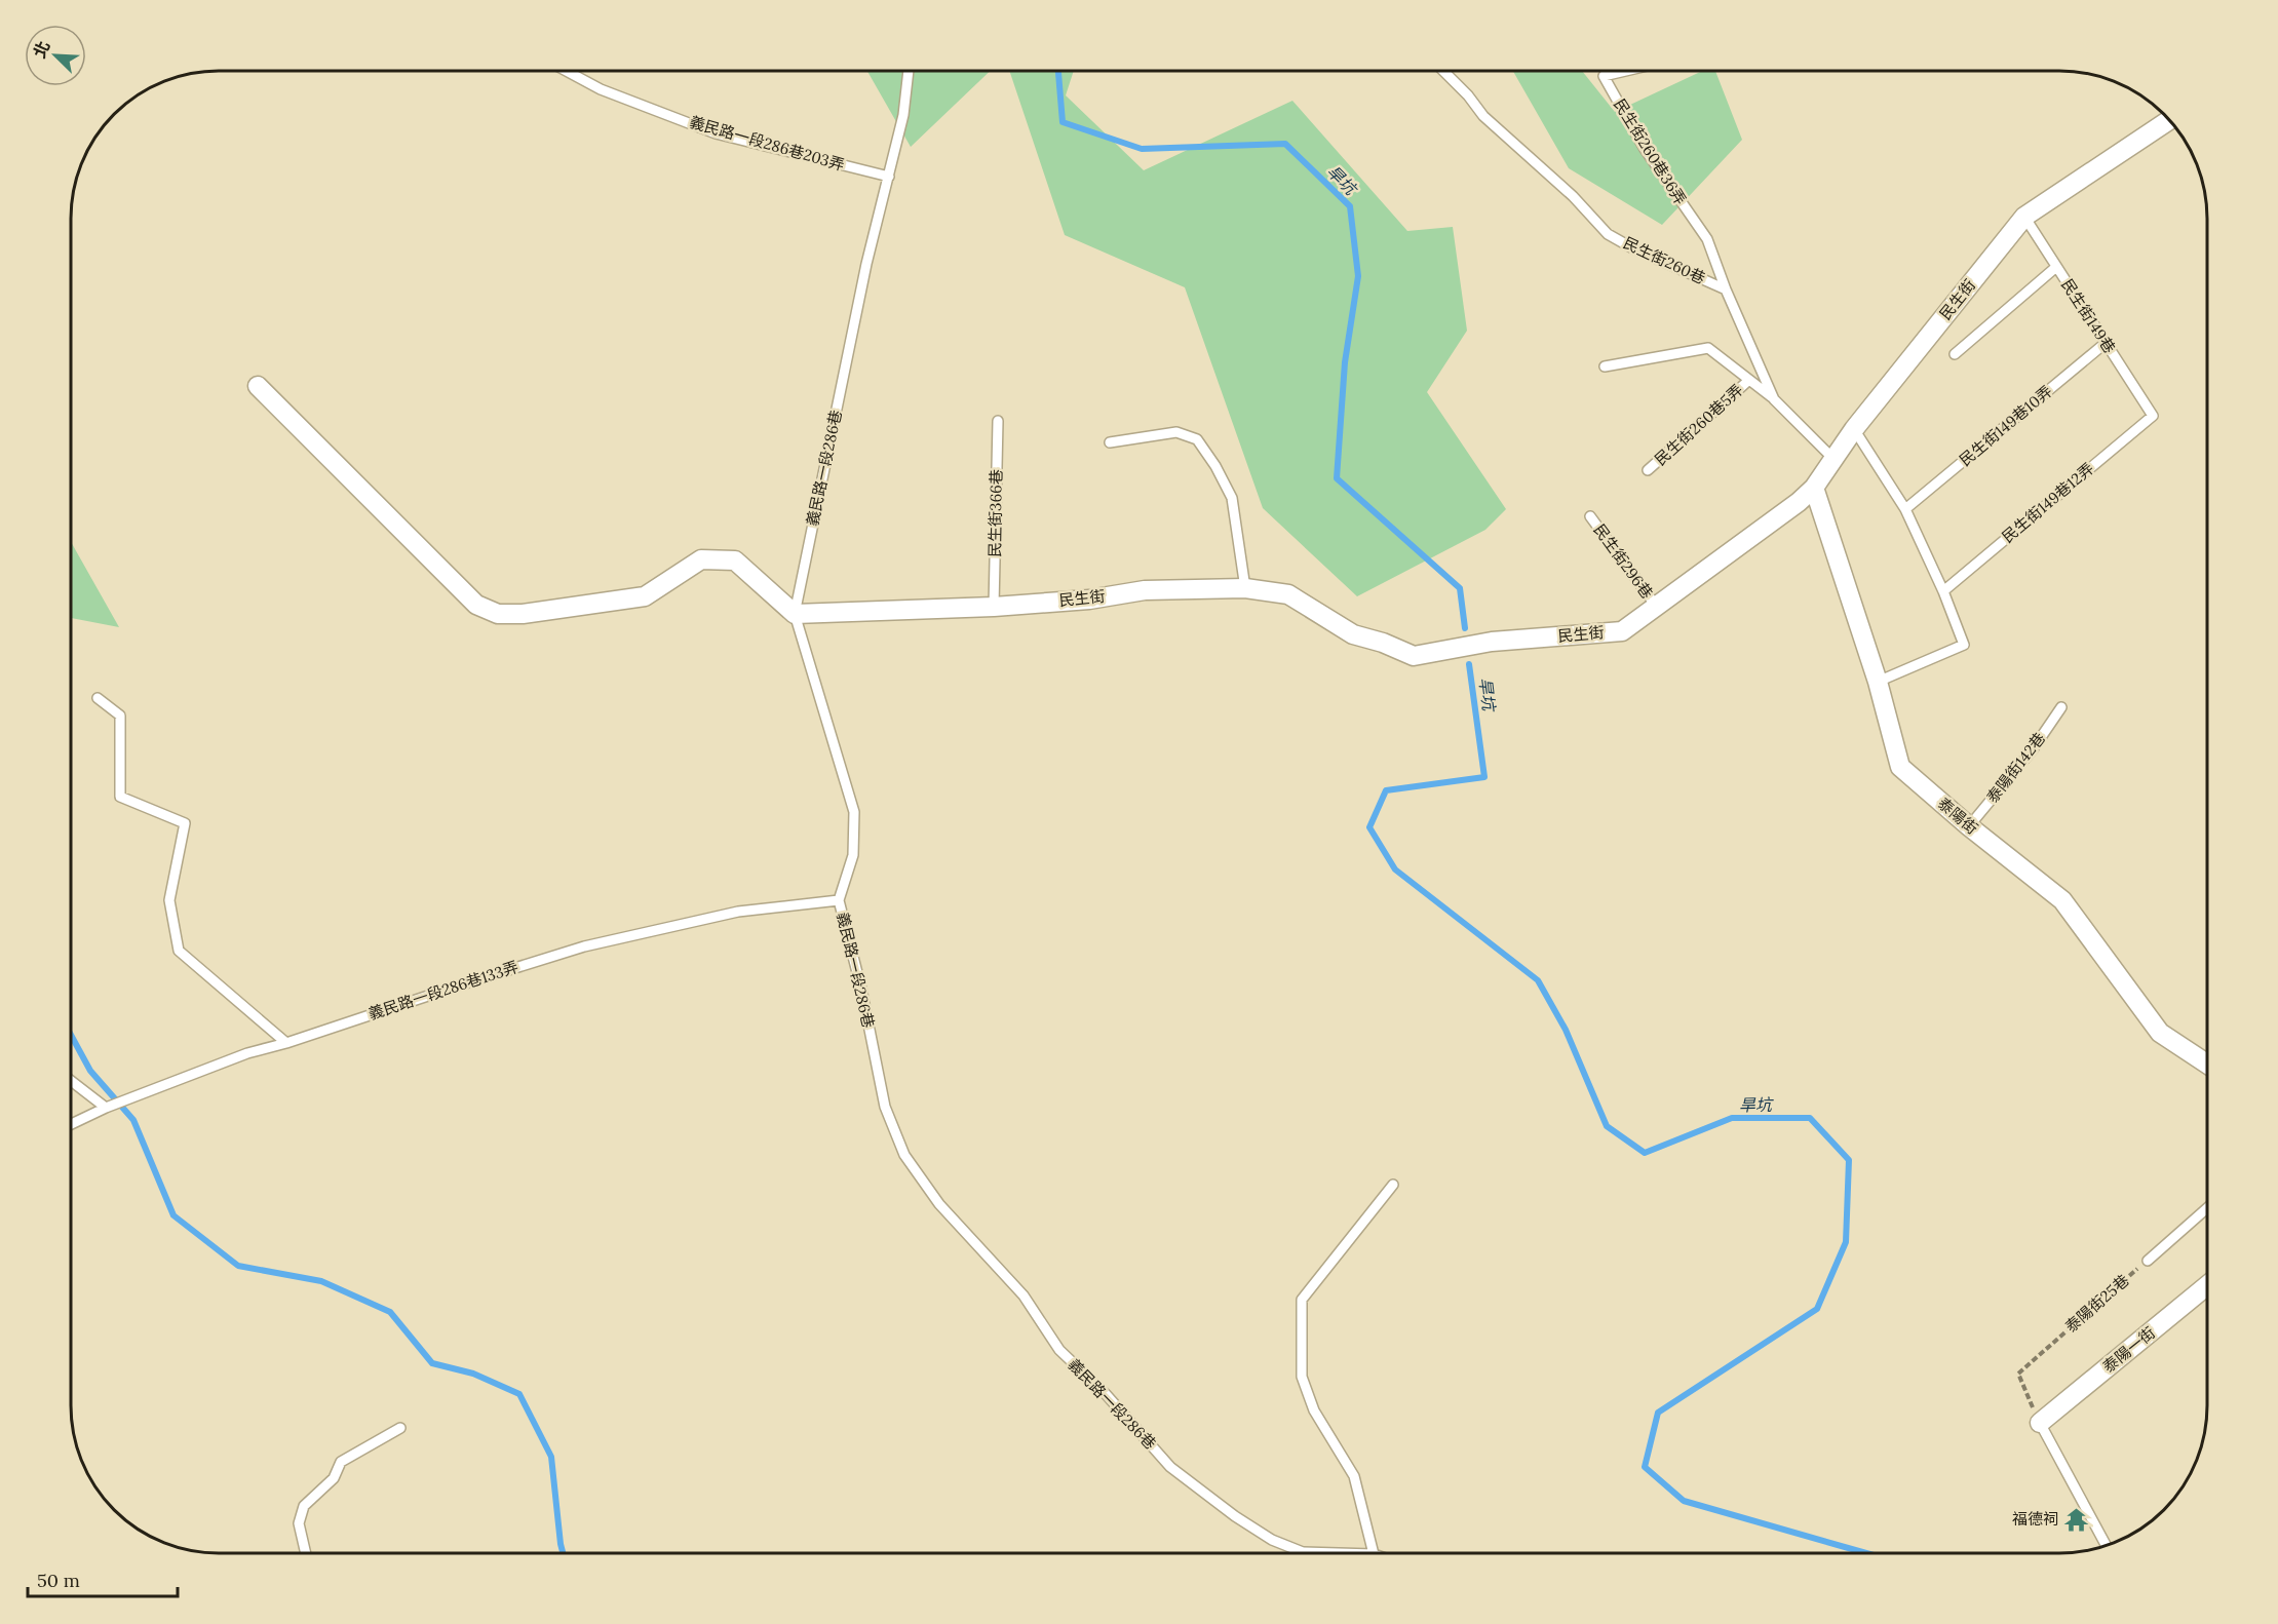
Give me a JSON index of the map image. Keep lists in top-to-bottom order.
{
  "streets": {
    "street": ["民生街", "泰陽街", "泰陽一街"],
    "lane": [
      "義民路一段286巷203弄",
      "民生街260巷36弄",
      "民生街260巷",
      "民生街149巷",
      "民生街260巷5弄",
      "民生街149巷10弄",
      "義民路一段286巷",
      "民生街149巷12弄",
      "民生街366巷",
      "民生街296巷",
      "泰陽街142巷",
      "義民路一段286巷133弄"
    ],
    "path": ["泰陽街25巷"]
  },
  "crossings": [
    ["義民路一段286巷203弄", "義民路一段286巷"],
    ["民生街260巷36弄", "民生街260巷"],
    ["民生街", "民生街149巷"],
    ["民生街", "義民路一段286巷"],
    ["民生街", "民生街366巷"],
    ["民生街", "民生街296巷"],
    ["民生街", "泰陽街"],
    ["民生街149巷", "民生街149巷10弄"],
    ["民生街149巷", "民生街149巷12弄"],
    ["義民路一段286巷", "義民路一段286巷133弄"],
    ["泰陽街142巷", "泰陽街"],
    ["泰陽街25巷", "泰陽一街"]
  ],
  "water": ["旱坑"],
  "places": {
    "temple": ["福德祠"]
  },
  "scale_bar": "50 m",
  "north": "top left"
}
